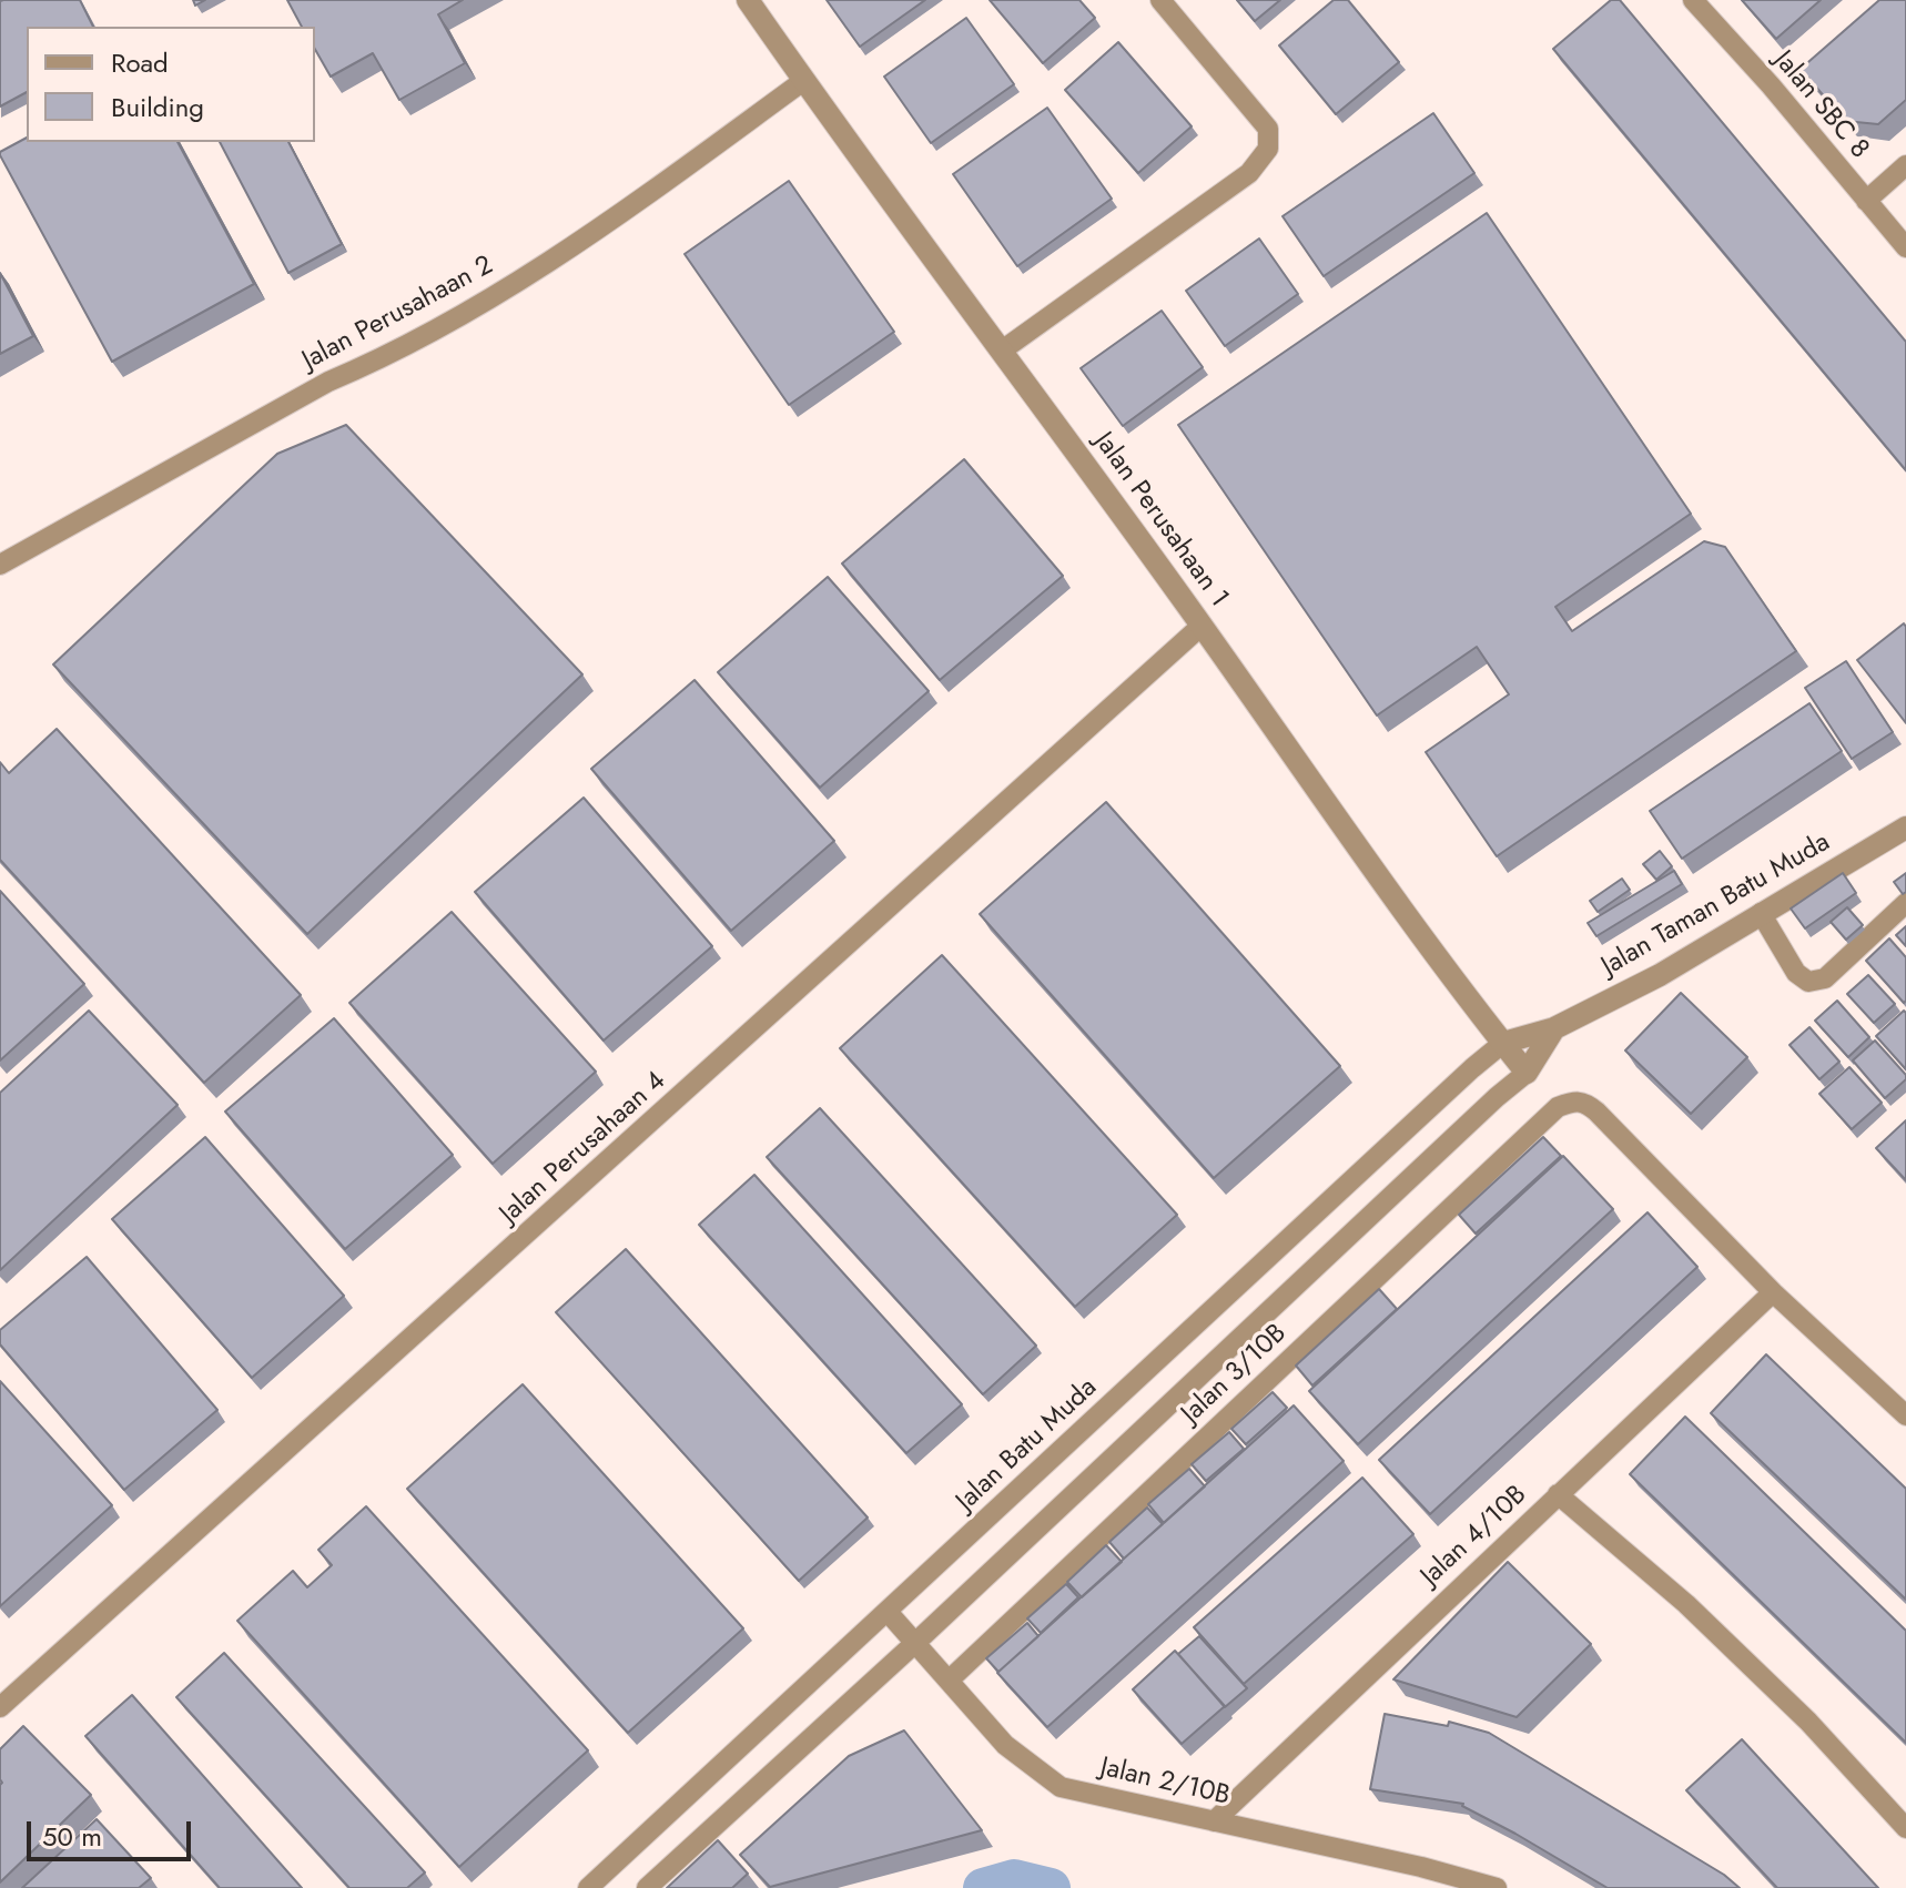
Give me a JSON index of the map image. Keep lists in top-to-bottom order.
{
  "streets": {
    "street": [
      "Jalan SBC 8",
      "Jalan Perusahaan 2",
      "Jalan Perusahaan 1",
      "Jalan Taman Batu Muda",
      "Jalan Perusahaan 4",
      "Jalan 3/10B",
      "Jalan Batu Muda",
      "Jalan 4/10B",
      "Jalan 2/10B"
    ]
  },
  "crossings": [
    ["Jalan Perusahaan 2", "Jalan Perusahaan 1"],
    ["Jalan Perusahaan 1", "Jalan Taman Batu Muda"],
    ["Jalan Perusahaan 1", "Jalan Perusahaan 4"],
    ["Jalan Perusahaan 1", "Jalan Batu Muda"],
    ["Jalan Taman Batu Muda", "Jalan Batu Muda"],
    ["Jalan 3/10B", "Jalan 4/10B"],
    ["Jalan 3/10B", "Jalan 2/10B"],
    ["Jalan Batu Muda", "Jalan 2/10B"],
    ["Jalan 4/10B", "Jalan 2/10B"]
  ],
  "legend": ["Road", "Building"],
  "scale_bar": "50 m"
}
